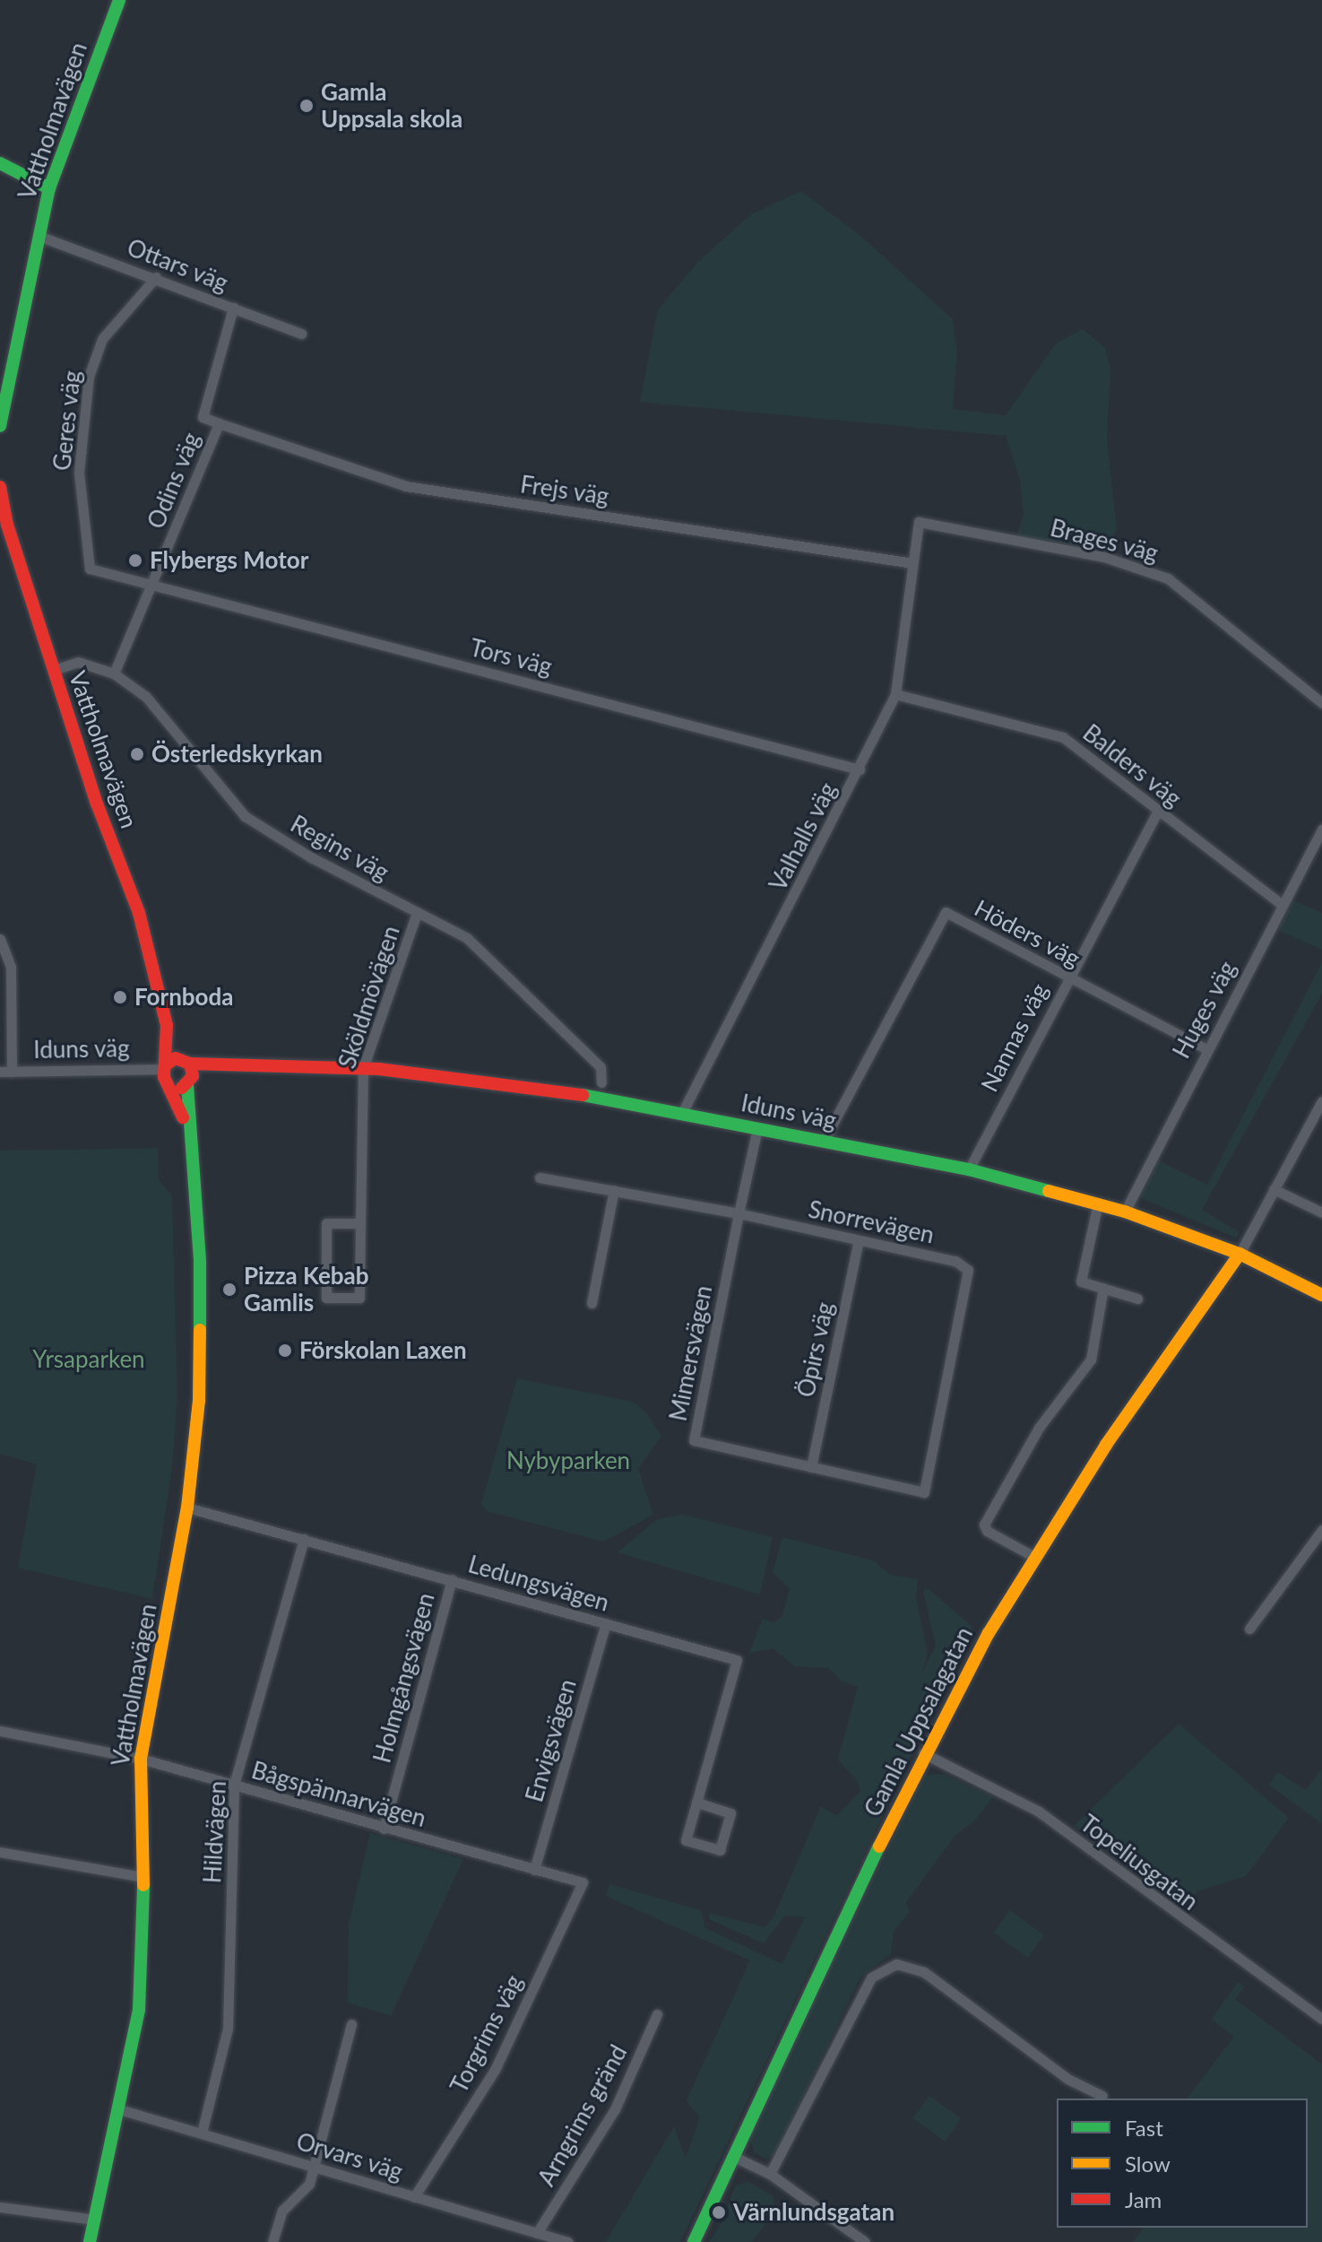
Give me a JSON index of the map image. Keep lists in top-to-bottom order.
{
  "streets": {
    "street": [
      "Vattholmavägen",
      "Ottars väg",
      "Geres väg",
      "Odins väg",
      "Frejs väg",
      "Brages väg",
      "Tors väg",
      "Balders väg",
      "Valhalls väg",
      "Regins väg",
      "Höders väg",
      "Sköldmövägen",
      "Huges väg",
      "Nannas väg",
      "Iduns väg",
      "Snorrevägen",
      "Öpirs väg",
      "Mimersvägen",
      "Ledungsvägen",
      "Holmgångsvägen",
      "Gamla Uppsalagatan",
      "Envigsvägen",
      "Bågspännarvägen",
      "Hildvägen",
      "Topeliusgatan",
      "Torgrims väg",
      "Arngrims gränd",
      "Orvars väg"
    ]
  },
  "crossings": [
    ["Vattholmavägen", "Ottars väg"],
    ["Vattholmavägen", "Regins väg"],
    ["Vattholmavägen", "Iduns väg"],
    ["Vattholmavägen", "Ledungsvägen"],
    ["Vattholmavägen", "Bågspännarvägen"],
    ["Vattholmavägen", "Orvars väg"],
    ["Ottars väg", "Geres väg"],
    ["Ottars väg", "Odins väg"],
    ["Geres väg", "Odins väg"],
    ["Geres väg", "Tors väg"],
    ["Odins väg", "Frejs väg"],
    ["Odins väg", "Tors väg"],
    ["Odins väg", "Regins väg"],
    ["Frejs väg", "Brages väg"],
    ["Frejs väg", "Valhalls väg"],
    ["Brages väg", "Valhalls väg"],
    ["Tors väg", "Valhalls väg"],
    ["Balders väg", "Valhalls väg"],
    ["Balders väg", "Huges väg"],
    ["Balders väg", "Nannas väg"],
    ["Valhalls väg", "Iduns väg"],
    ["Regins väg", "Sköldmövägen"],
    ["Höders väg", "Huges väg"],
    ["Höders väg", "Nannas väg"],
    ["Höders väg", "Iduns väg"],
    ["Sköldmövägen", "Iduns väg"],
    ["Huges väg", "Iduns väg"],
    ["Nannas väg", "Iduns väg"],
    ["Iduns väg", "Mimersvägen"],
    ["Iduns väg", "Gamla Uppsalagatan"],
    ["Snorrevägen", "Öpirs väg"],
    ["Snorrevägen", "Mimersvägen"],
    ["Öpirs väg", "Mimersvägen"],
    ["Ledungsvägen", "Holmgångsvägen"],
    ["Ledungsvägen", "Envigsvägen"],
    ["Ledungsvägen", "Hildvägen"],
    ["Holmgångsvägen", "Bågspännarvägen"],
    ["Gamla Uppsalagatan", "Topeliusgatan"],
    ["Envigsvägen", "Bågspännarvägen"],
    ["Bågspännarvägen", "Hildvägen"],
    ["Bågspännarvägen", "Torgrims väg"],
    ["Hildvägen", "Orvars väg"],
    ["Torgrims väg", "Orvars väg"],
    ["Arngrims gränd", "Orvars väg"]
  ],
  "parks": ["Yrsaparken", "Nybyparken"],
  "places": [
    "Gamla Uppsala skola",
    "Flybergs Motor",
    "Österledskyrkan",
    "Fornboda",
    "Pizza Kebab Gamlis",
    "Förskolan Laxen",
    "Värnlundsgatan"
  ],
  "legend": ["Fast", "Slow", "Jam"]
}
